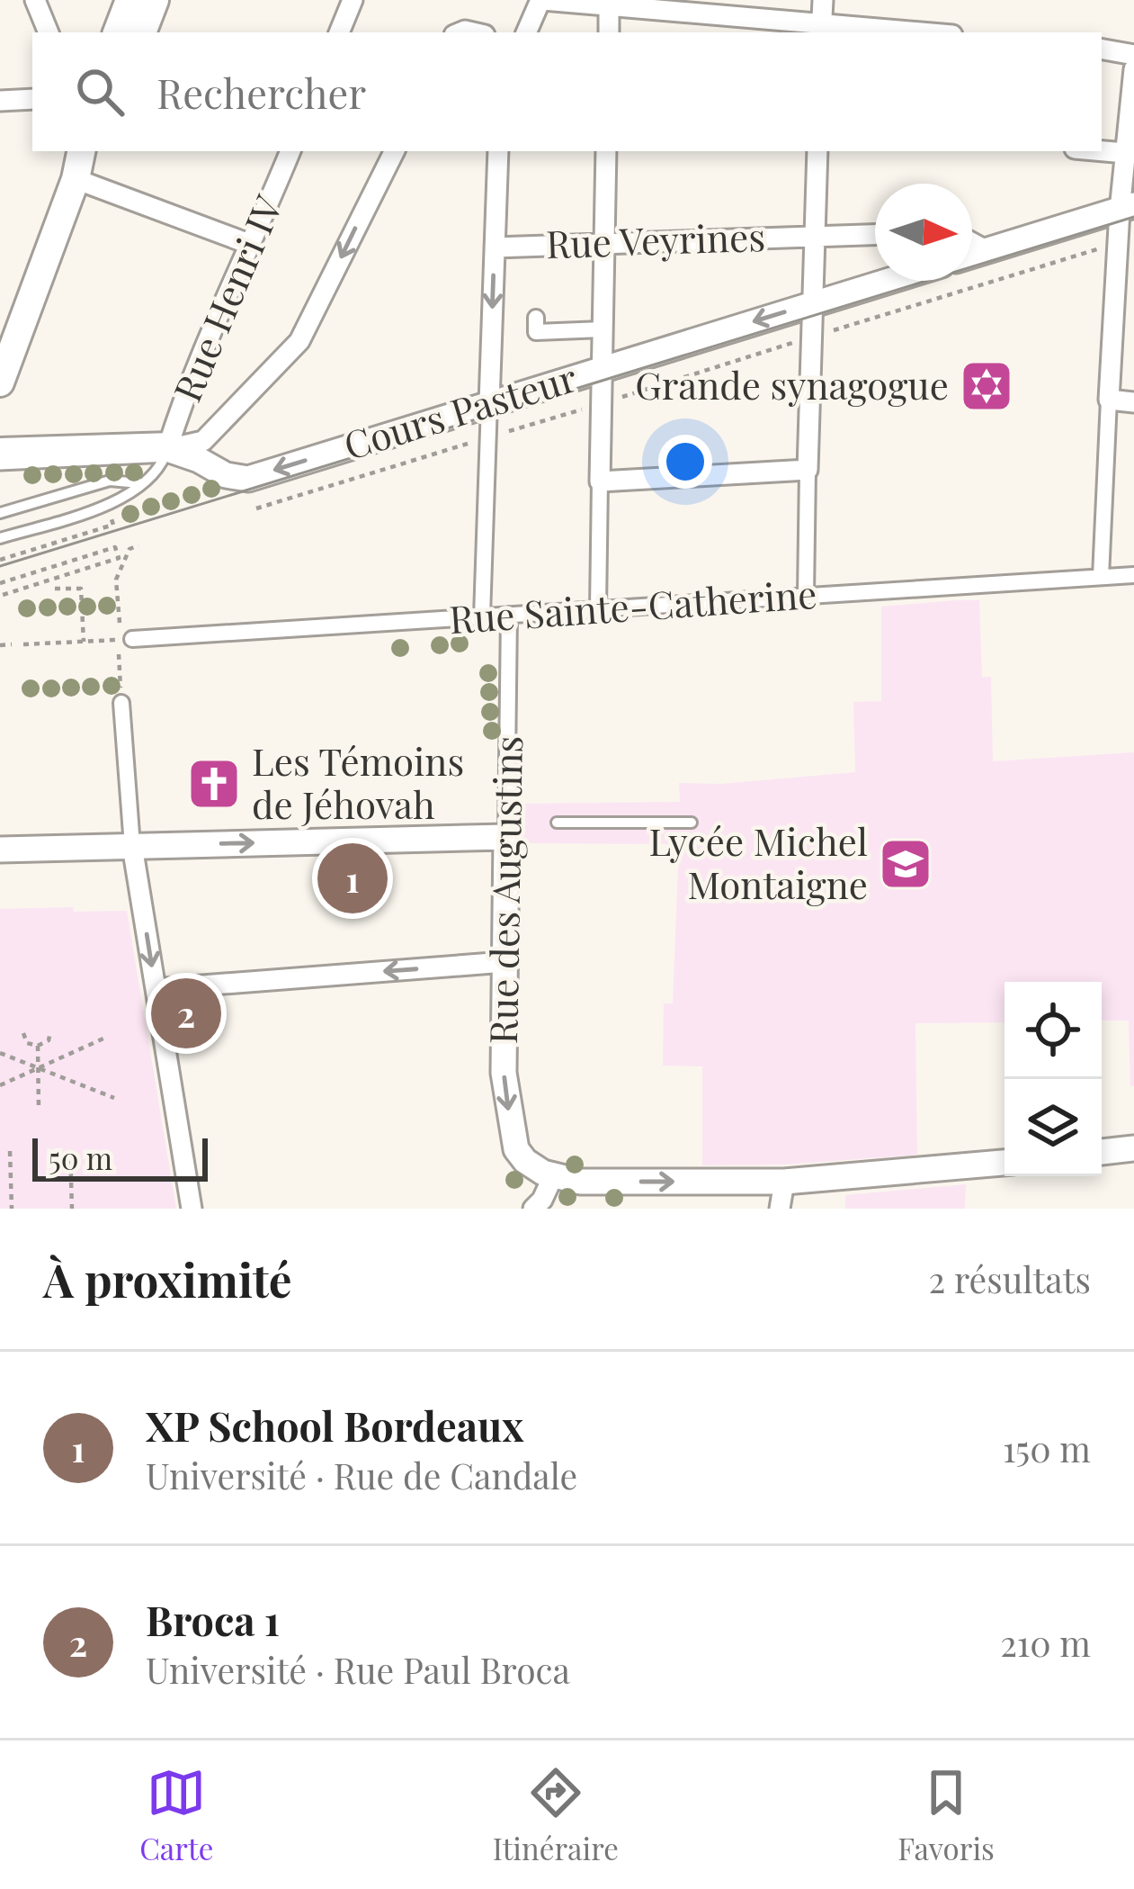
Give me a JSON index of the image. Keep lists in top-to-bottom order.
{
  "streets": {
    "street": [
      "Rue Veyrines",
      "Rue Henri IV",
      "Cours Pasteur",
      "Rue Sainte-Catherine",
      "Rue des Augustins"
    ]
  },
  "crossings": [
    ["Rue Henri IV", "Cours Pasteur"],
    ["Rue Sainte-Catherine", "Rue des Augustins"]
  ],
  "one_way": ["Rue des Augustins"],
  "places": {
    "synagogue": ["Grande synagogue"],
    "church": ["Les Témoins de Jéhovah"],
    "school or university": ["Lycée Michel Montaigne"]
  },
  "scale_bar": "50 m",
  "north": "right",
  "page": {
    "search": "Rechercher",
    "pins": ["1", "2"],
    "scale": "50 m",
    "heading": ["À proximité", "2 résultats"],
    "list": [
      {
        "mark": "1",
        "name": "XP School Bordeaux",
        "note": "Université · Rue de Candale",
        "value": "150 m"
      },
      {
        "mark": "2",
        "name": "Broca 1",
        "note": "Université · Rue Paul Broca",
        "value": "210 m"
      }
    ],
    "nav": ["Carte", "Itinéraire", "Favoris"]
  }
}
